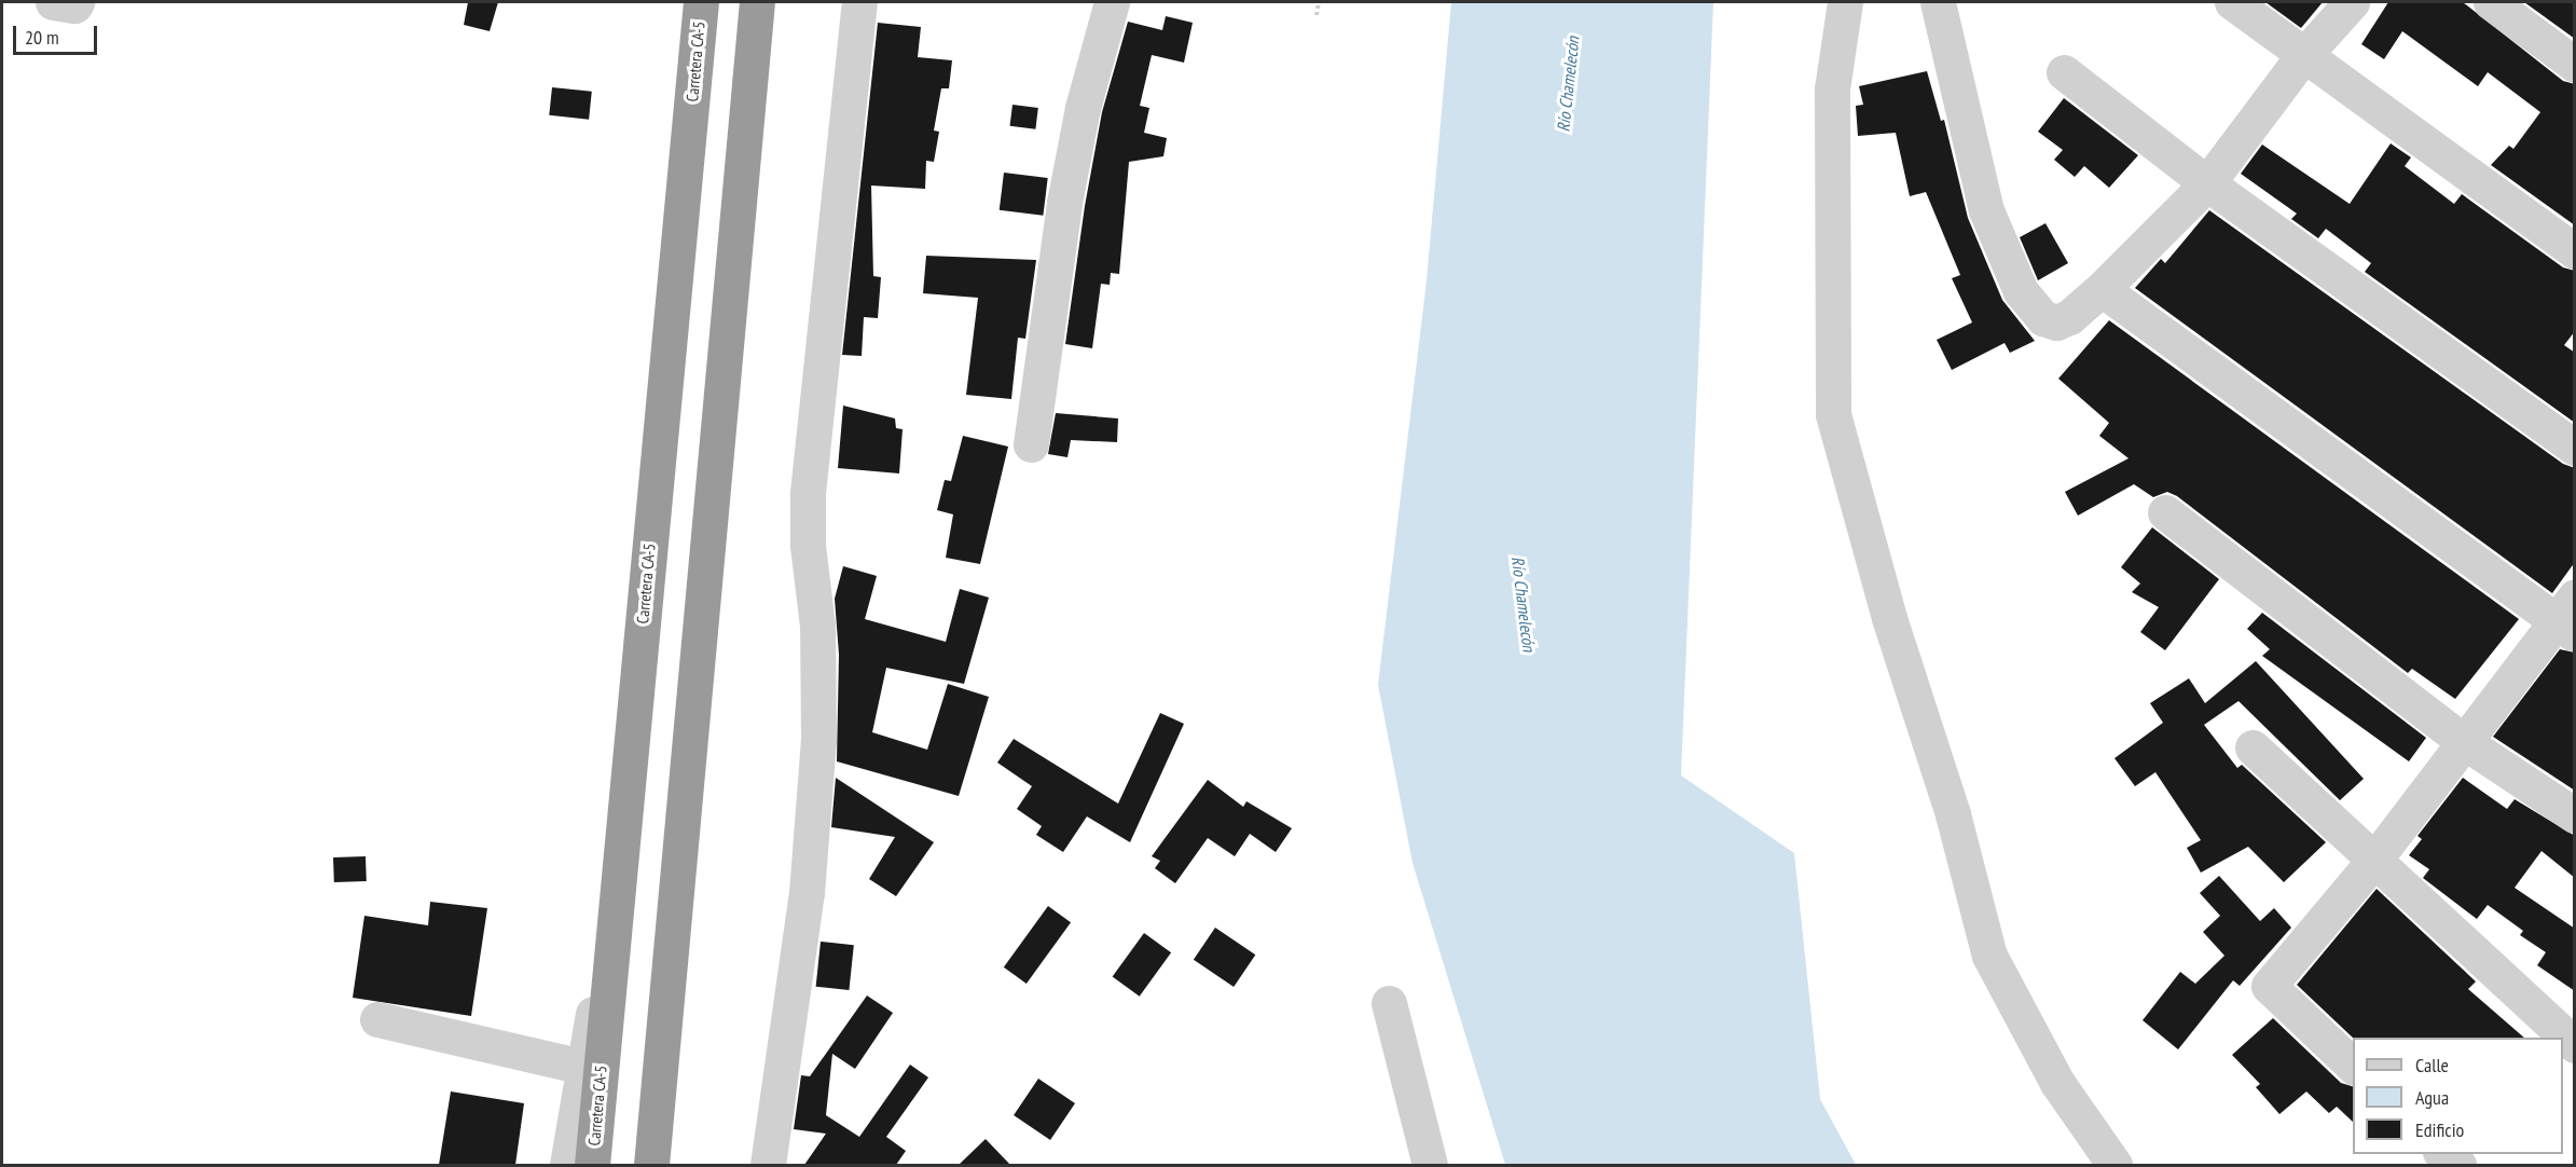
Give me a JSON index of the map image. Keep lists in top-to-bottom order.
{
  "streets": {
    "highway": ["Carretera CA-5"]
  },
  "water": ["Río Chamelecón"],
  "legend": ["Calle", "Agua", "Edificio"],
  "scale_bar": "20 m"
}
